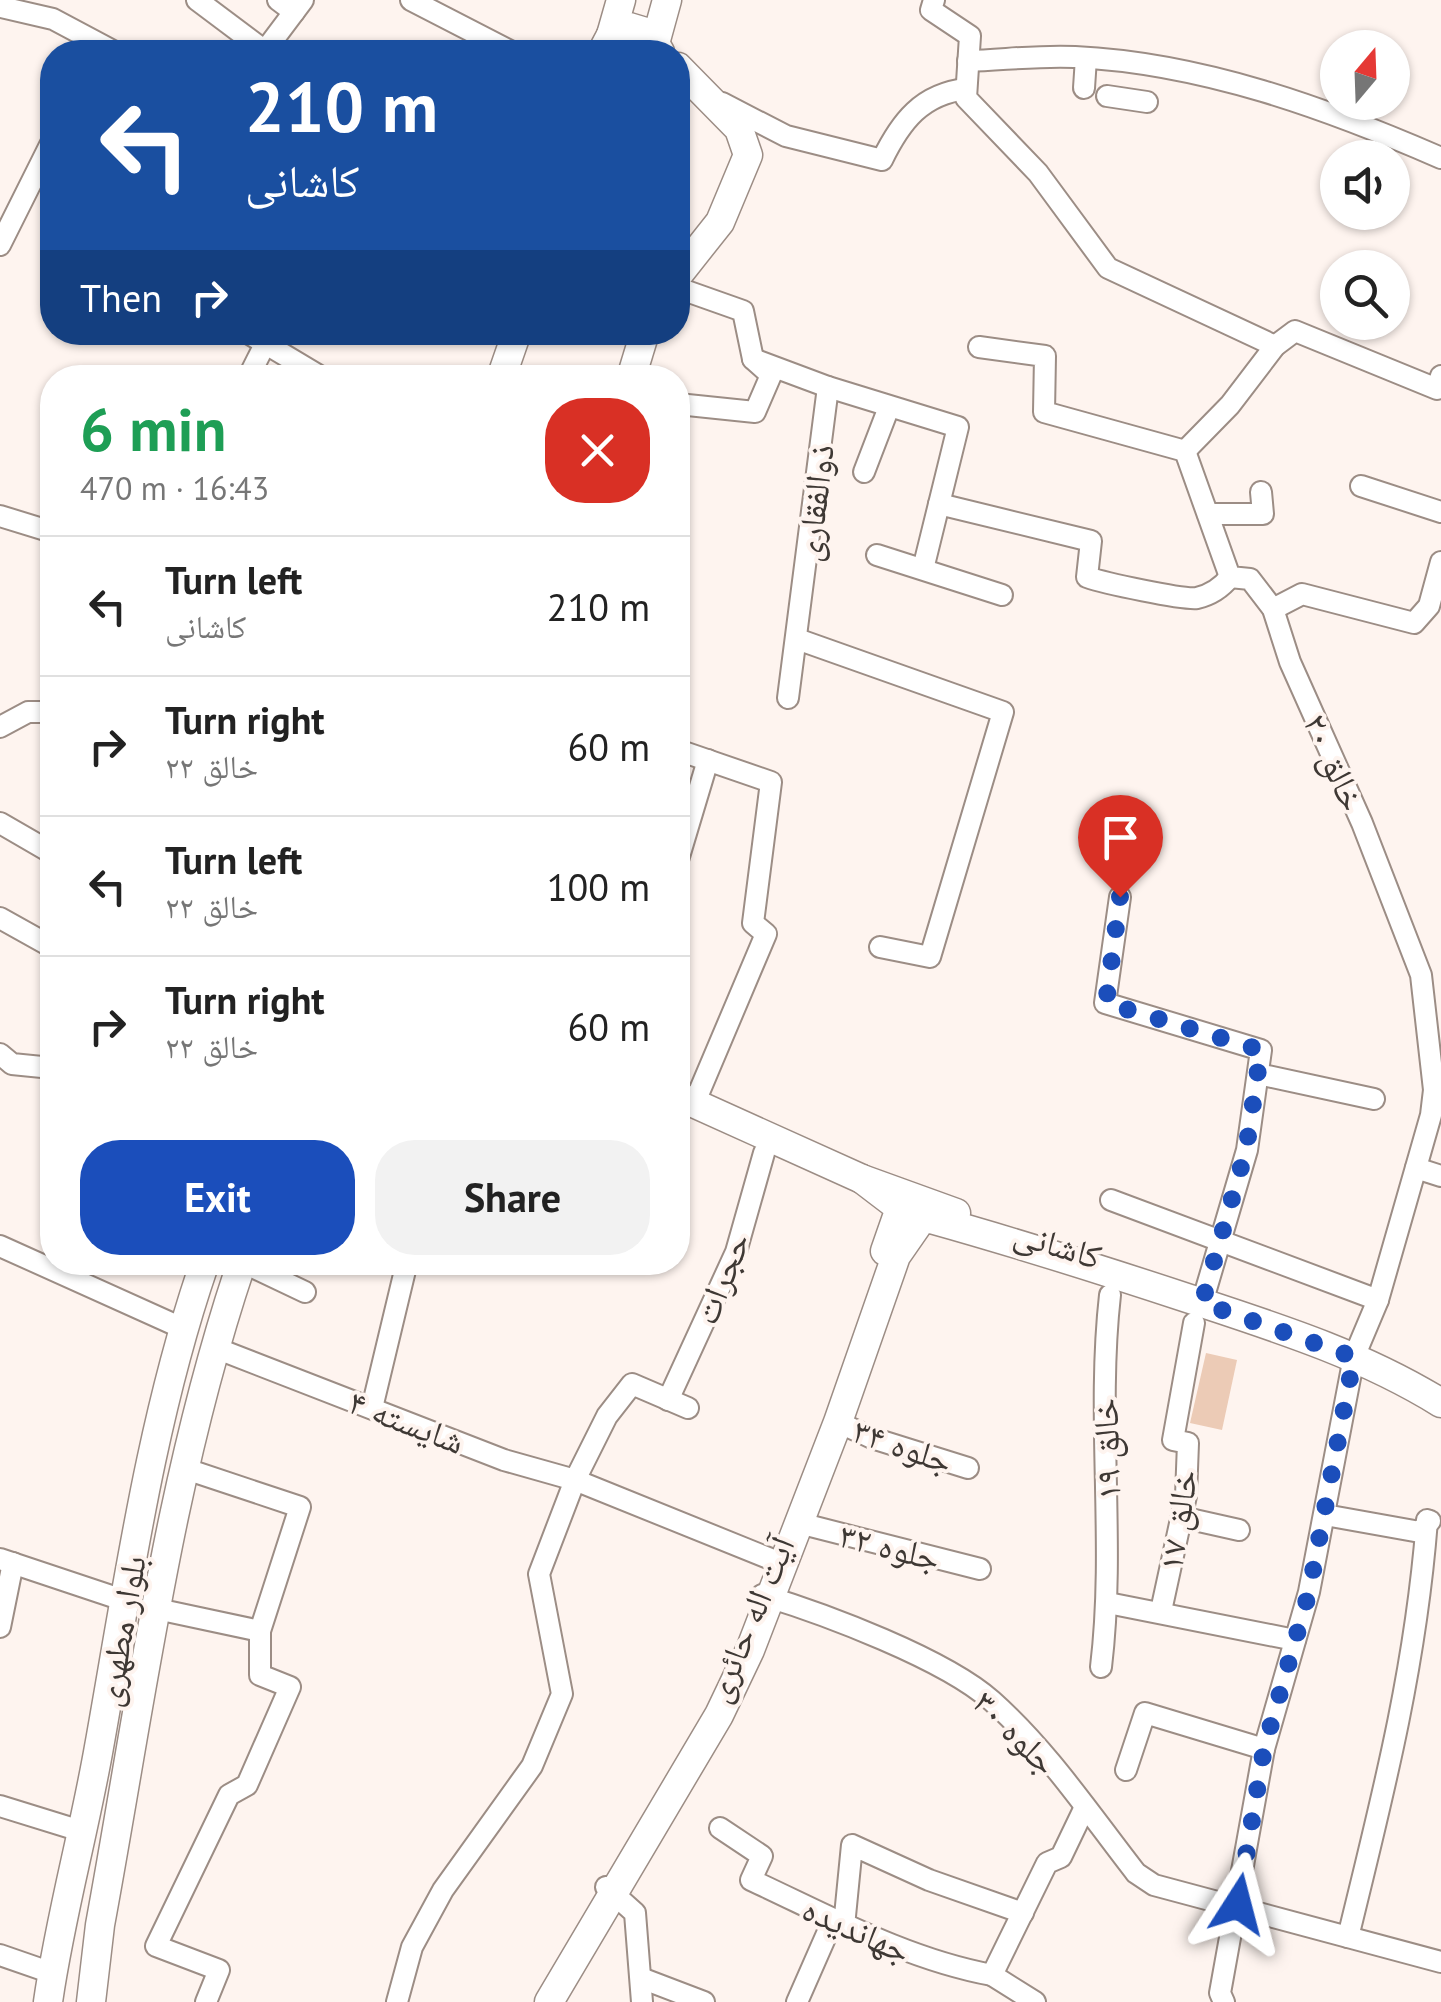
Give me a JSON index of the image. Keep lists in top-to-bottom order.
{
  "streets": {
    "street": [
      "ذوالفقاری",
      "خالق ۲۰",
      "کاشانی",
      "حجرات",
      "شایسته ۴",
      "جلوه ۳۴",
      "خالق ۱۹",
      "خالق ۱۷",
      "جلوه ۳۲",
      "آیت اله حائری",
      "بلوار مطهری",
      "جلوه ۳۰",
      "جهاندیده"
    ]
  },
  "crossings": [
    ["خالق ۲۰", "کاشانی"],
    ["خالق ۲۰", "جلوه ۳۰"],
    ["کاشانی", "حجرات"],
    ["کاشانی", "خالق ۱۷"],
    ["کاشانی", "آیت اله حائری"],
    ["حجرات", "شایسته ۴"],
    ["شایسته ۴", "آیت اله حائری"],
    ["شایسته ۴", "بلوار مطهری"],
    ["جلوه ۳۴", "آیت اله حائری"],
    ["جلوه ۳۲", "آیت اله حائری"],
    ["آیت اله حائری", "جلوه ۳۰"]
  ],
  "north": "top",
  "page": {
    "turn": ["210 m", "کاشانی"],
    "then": "Then",
    "heading": ["6 min", "470 m · 16:43"],
    "list": [
      {
        "name": "Turn left",
        "note": "کاشانی",
        "value": "210 m"
      },
      {
        "name": "Turn right",
        "note": "خالق ۲۲",
        "value": "60 m"
      },
      {
        "name": "Turn left",
        "note": "خالق ۲۲",
        "value": "100 m"
      },
      {
        "name": "Turn right",
        "note": "خالق ۲۲",
        "value": "60 m"
      }
    ],
    "buttons": ["Exit", "Share"]
  }
}
